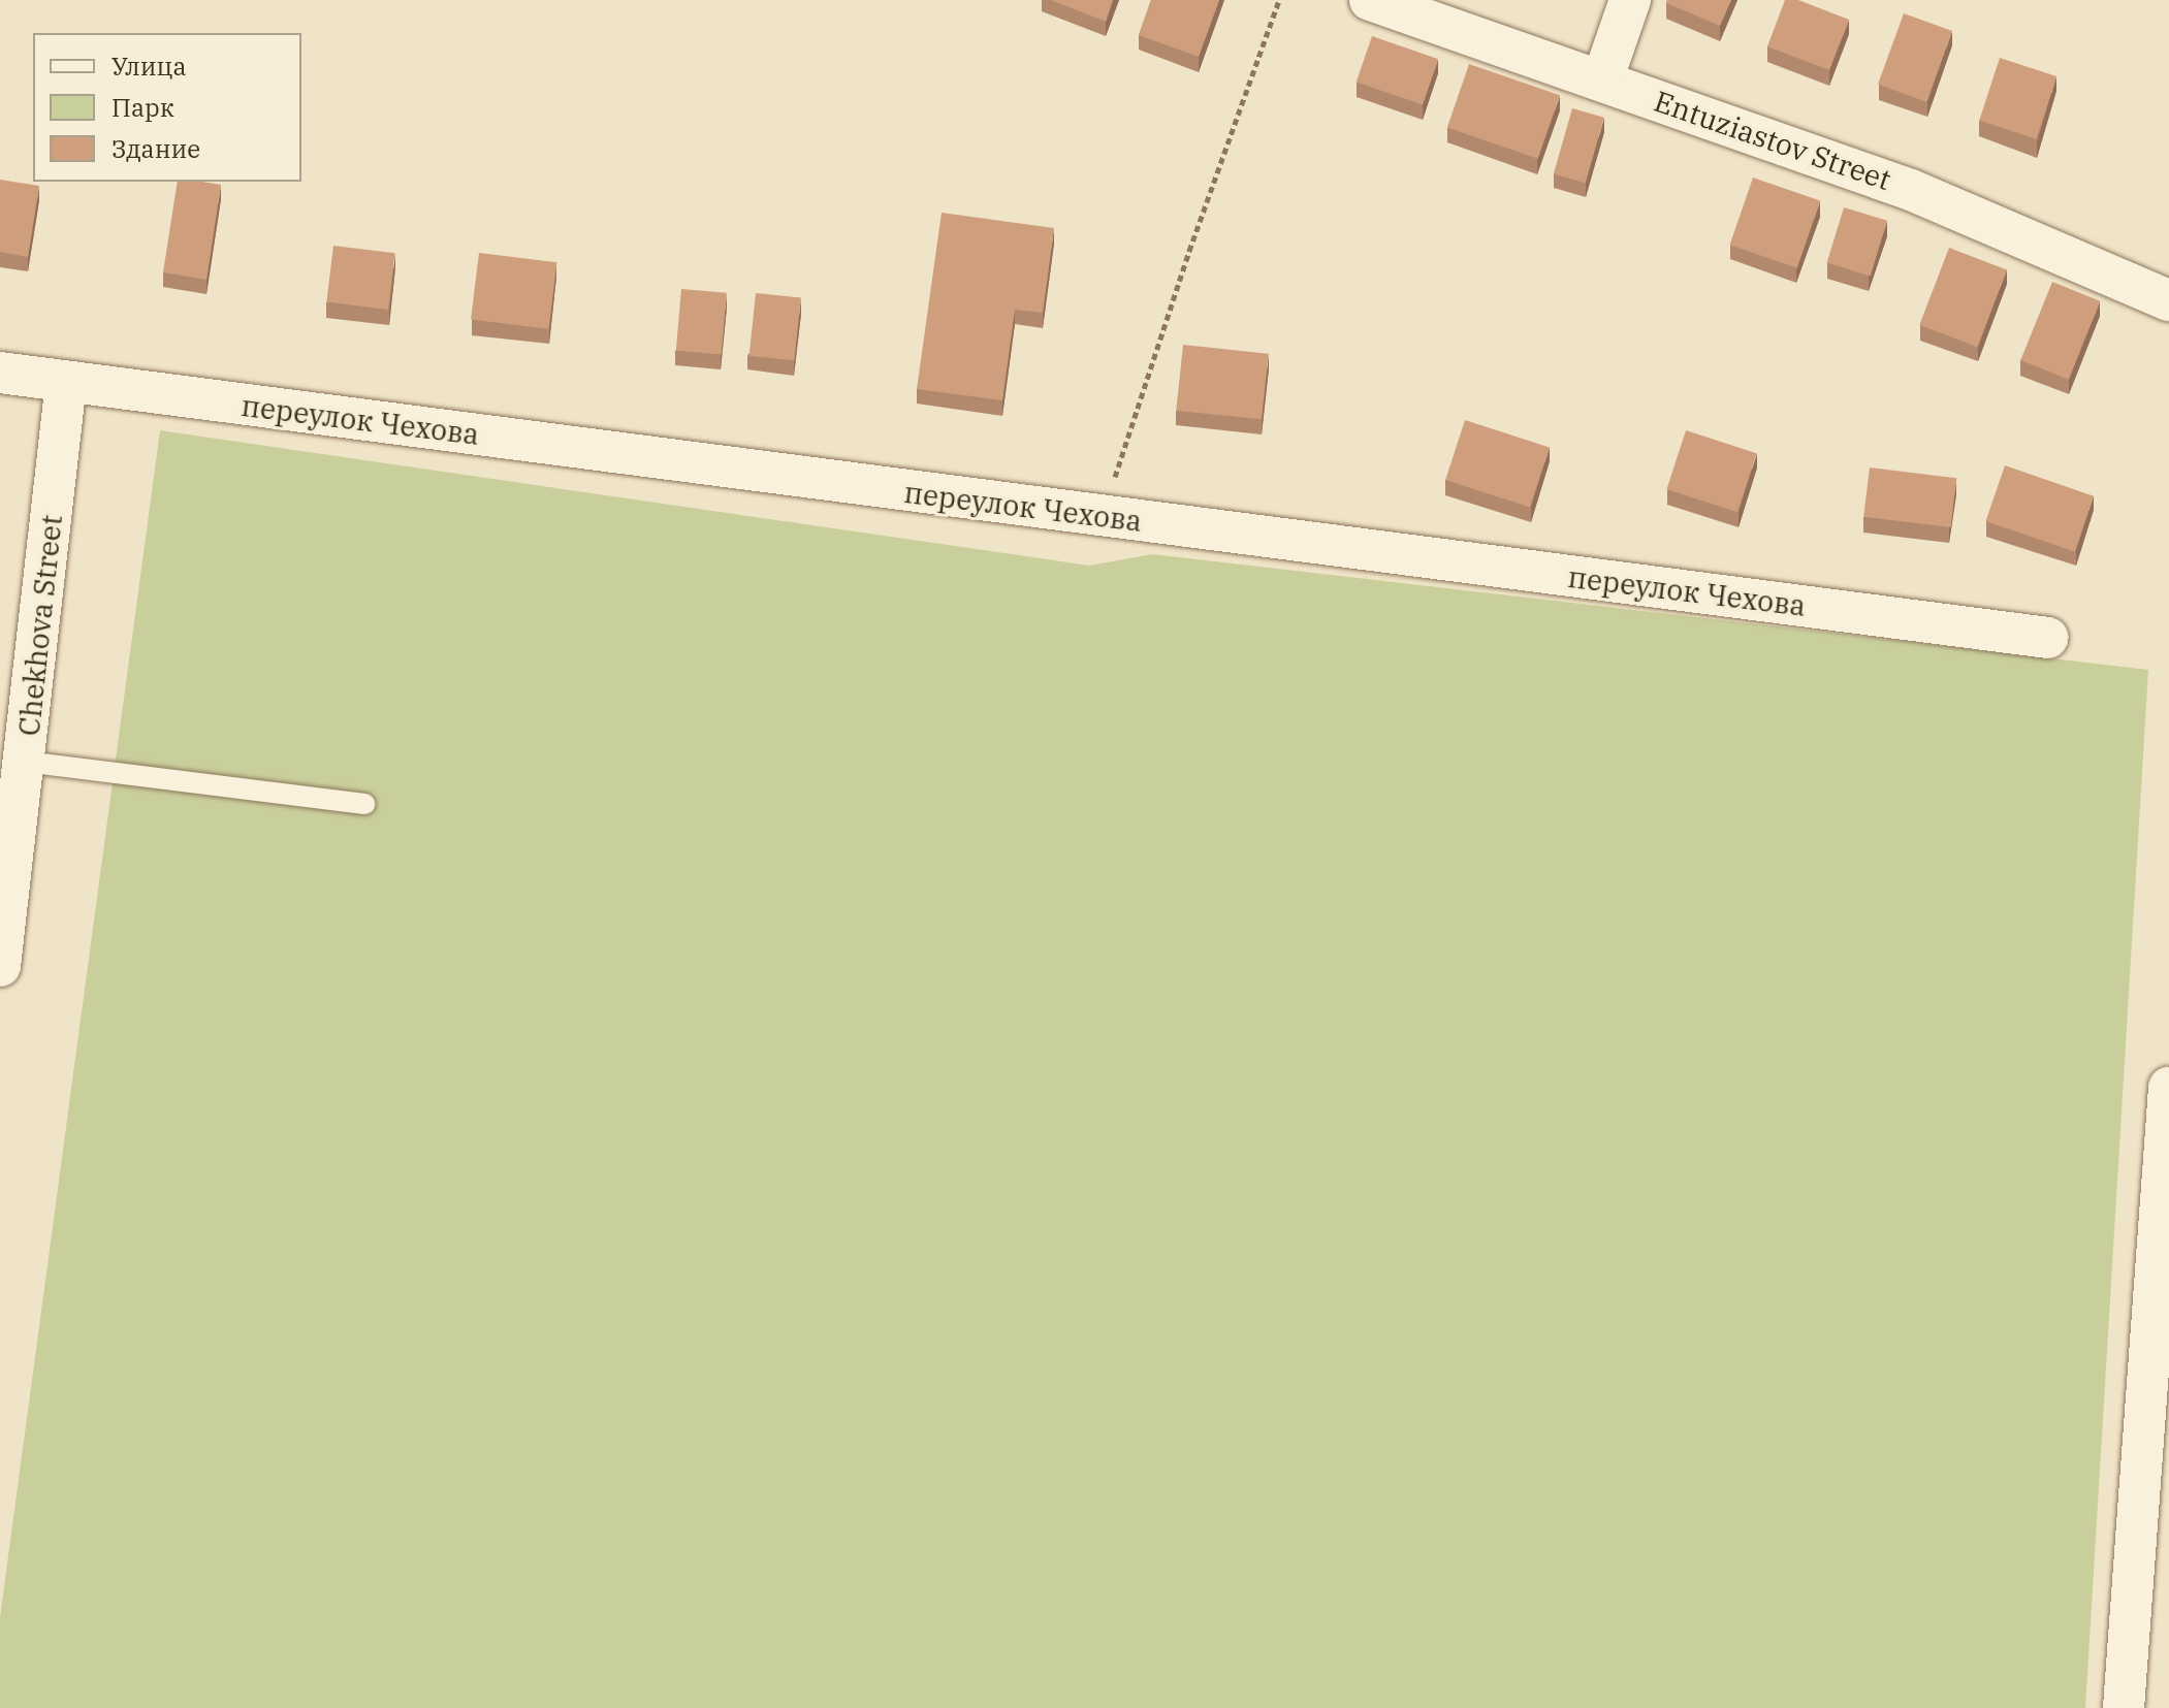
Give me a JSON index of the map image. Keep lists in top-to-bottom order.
{
  "streets": {
    "street": ["Entuziastov Street", "переулок Чехова", "Chekhova Street"]
  },
  "crossings": [
    ["переулок Чехова", "Chekhova Street"]
  ],
  "legend": ["Улица", "Парк", "Здание"]
}
